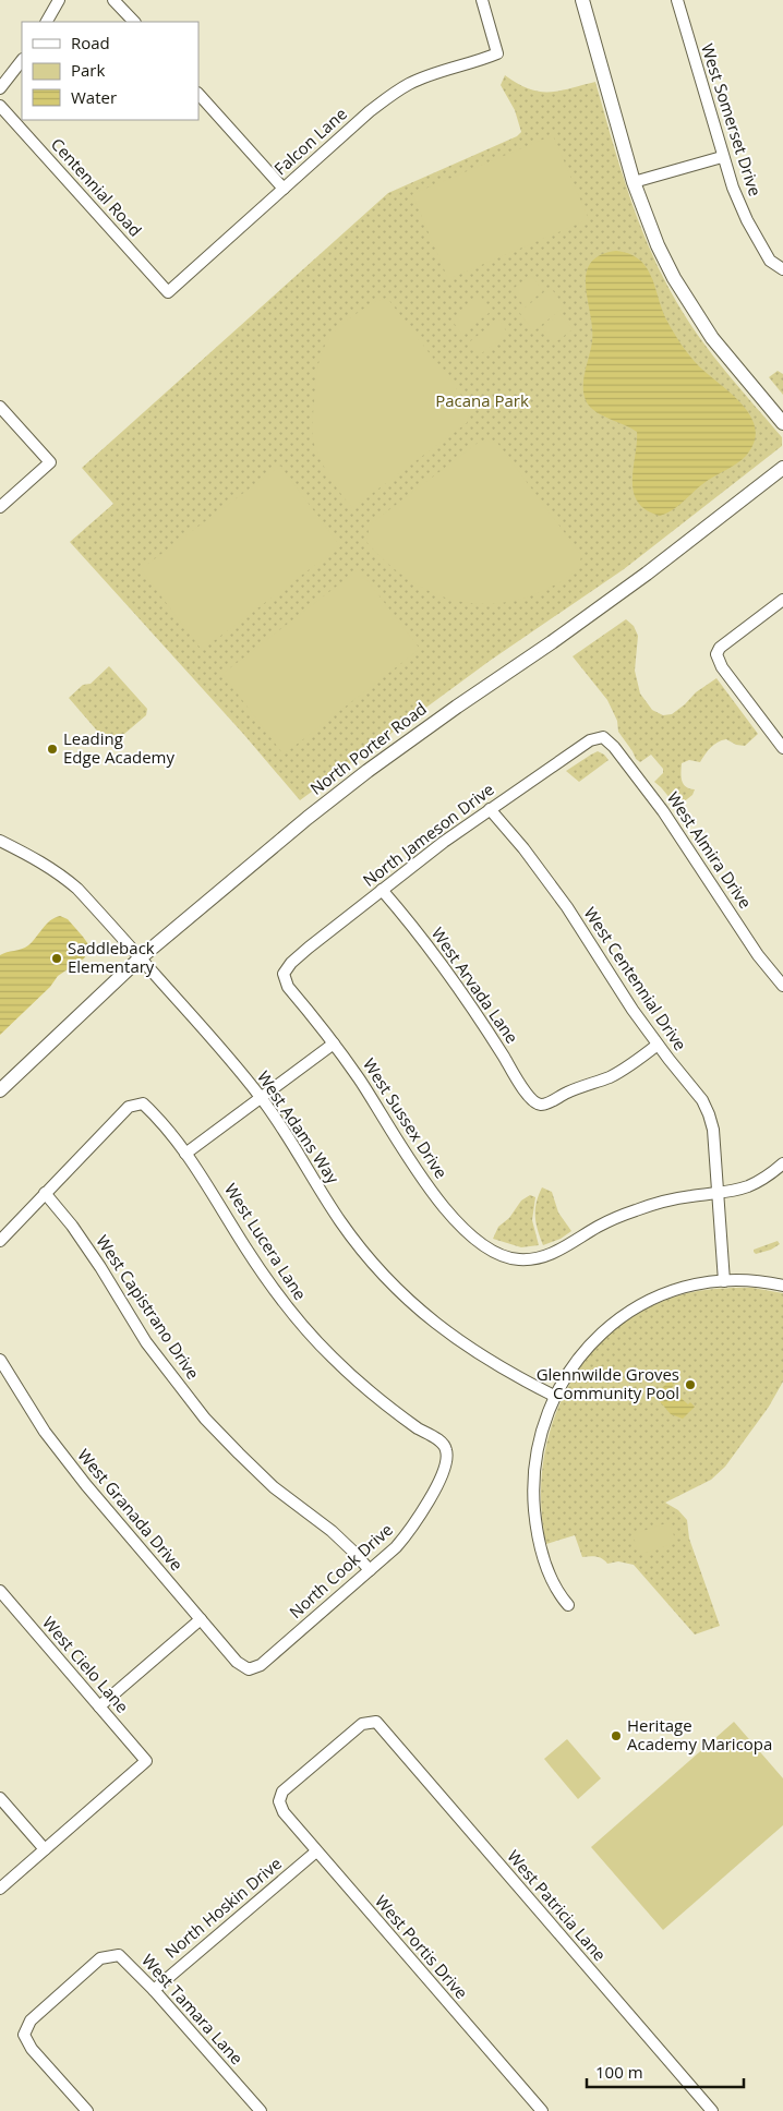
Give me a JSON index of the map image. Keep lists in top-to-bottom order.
{
  "streets": {
    "street": [
      "West Somerset Drive",
      "Falcon Lane",
      "Centennial Road",
      "North Porter Road",
      "North Jameson Drive",
      "West Almira Drive",
      "West Centennial Drive",
      "West Arvada Lane",
      "West Sussex Drive",
      "West Adams Way",
      "West Lucera Lane",
      "West Capistrano Drive",
      "West Granada Drive",
      "North Cook Drive",
      "West Cielo Lane",
      "West Patricia Lane",
      "North Hoskin Drive",
      "West Portis Drive",
      "West Tamara Lane"
    ]
  },
  "crossings": [
    ["Falcon Lane", "Centennial Road"],
    ["North Porter Road", "West Adams Way"],
    ["North Jameson Drive", "West Almira Drive"],
    ["North Jameson Drive", "West Centennial Drive"],
    ["North Jameson Drive", "West Arvada Lane"],
    ["North Jameson Drive", "West Sussex Drive"],
    ["West Centennial Drive", "West Arvada Lane"],
    ["West Centennial Drive", "West Sussex Drive"],
    ["West Lucera Lane", "West Capistrano Drive"],
    ["West Lucera Lane", "North Cook Drive"],
    ["West Capistrano Drive", "North Cook Drive"],
    ["West Granada Drive", "North Cook Drive"],
    ["West Patricia Lane", "West Portis Drive"],
    ["North Hoskin Drive", "West Portis Drive"],
    ["North Hoskin Drive", "West Tamara Lane"]
  ],
  "parks": ["Pacana Park"],
  "places": [
    "Leading Edge Academy",
    "Saddleback Elementary",
    "Glennwilde Groves Community Pool",
    "Heritage Academy Maricopa"
  ],
  "legend": ["Road", "Park", "Water"],
  "scale_bar": "100 m"
}
